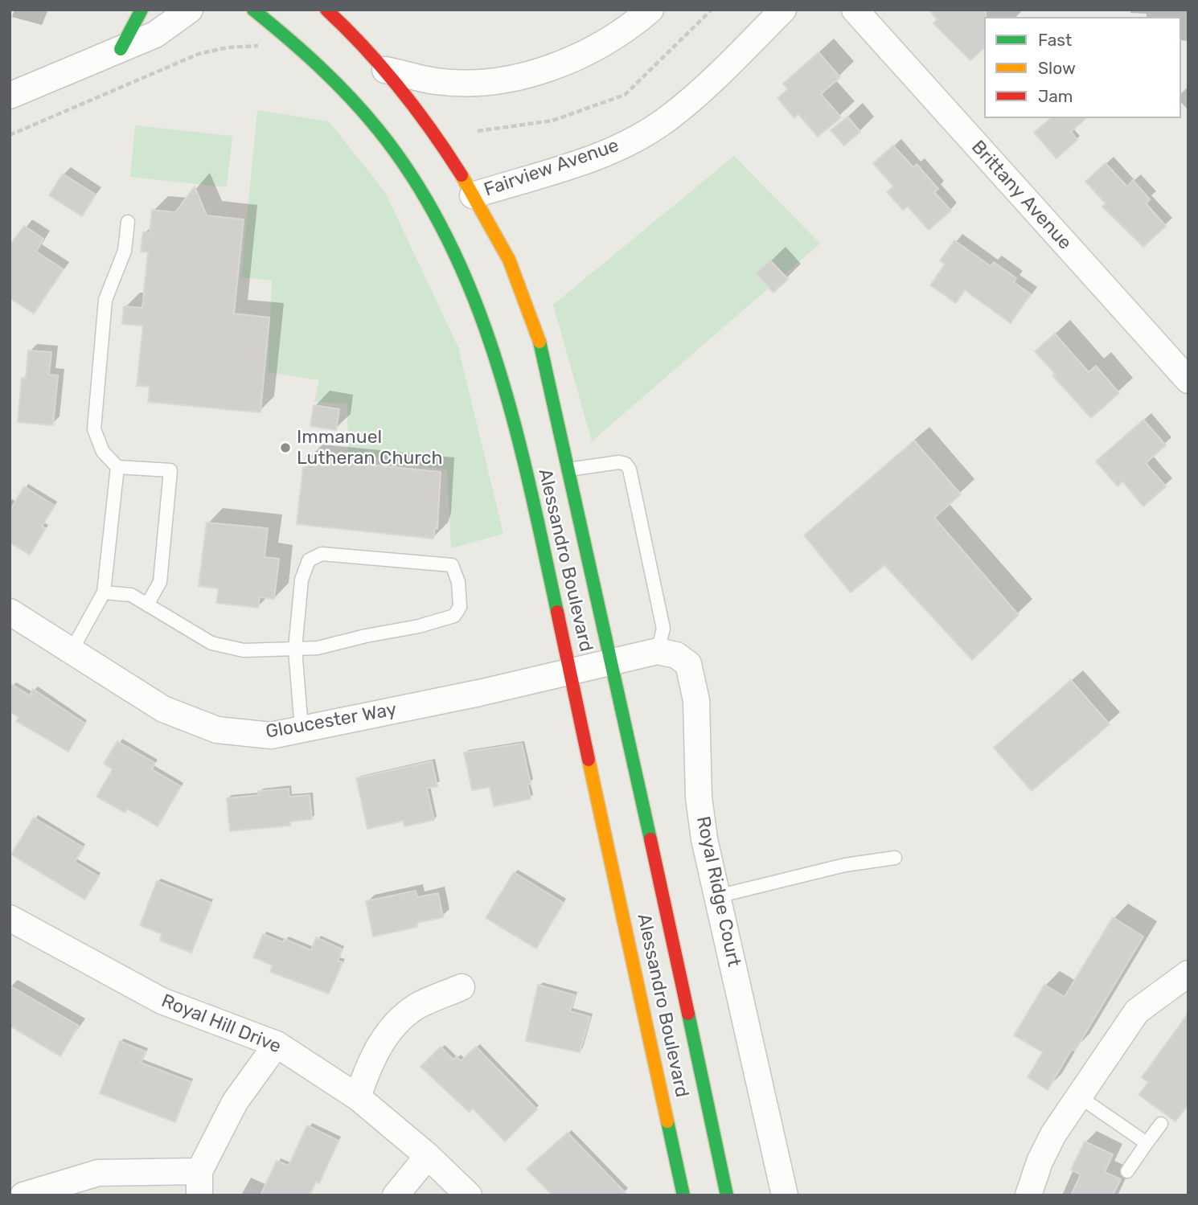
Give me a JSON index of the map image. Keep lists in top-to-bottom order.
{
  "streets": {
    "main road": ["Alessandro Boulevard"],
    "street": [
      "Fairview Avenue",
      "Brittany Avenue",
      "Gloucester Way",
      "Royal Ridge Court",
      "Royal Hill Drive"
    ]
  },
  "crossings": [
    ["Fairview Avenue", "Alessandro Boulevard"],
    ["Alessandro Boulevard", "Gloucester Way"]
  ],
  "places": ["Immanuel Lutheran Church"],
  "legend": ["Fast", "Slow", "Jam"]
}
